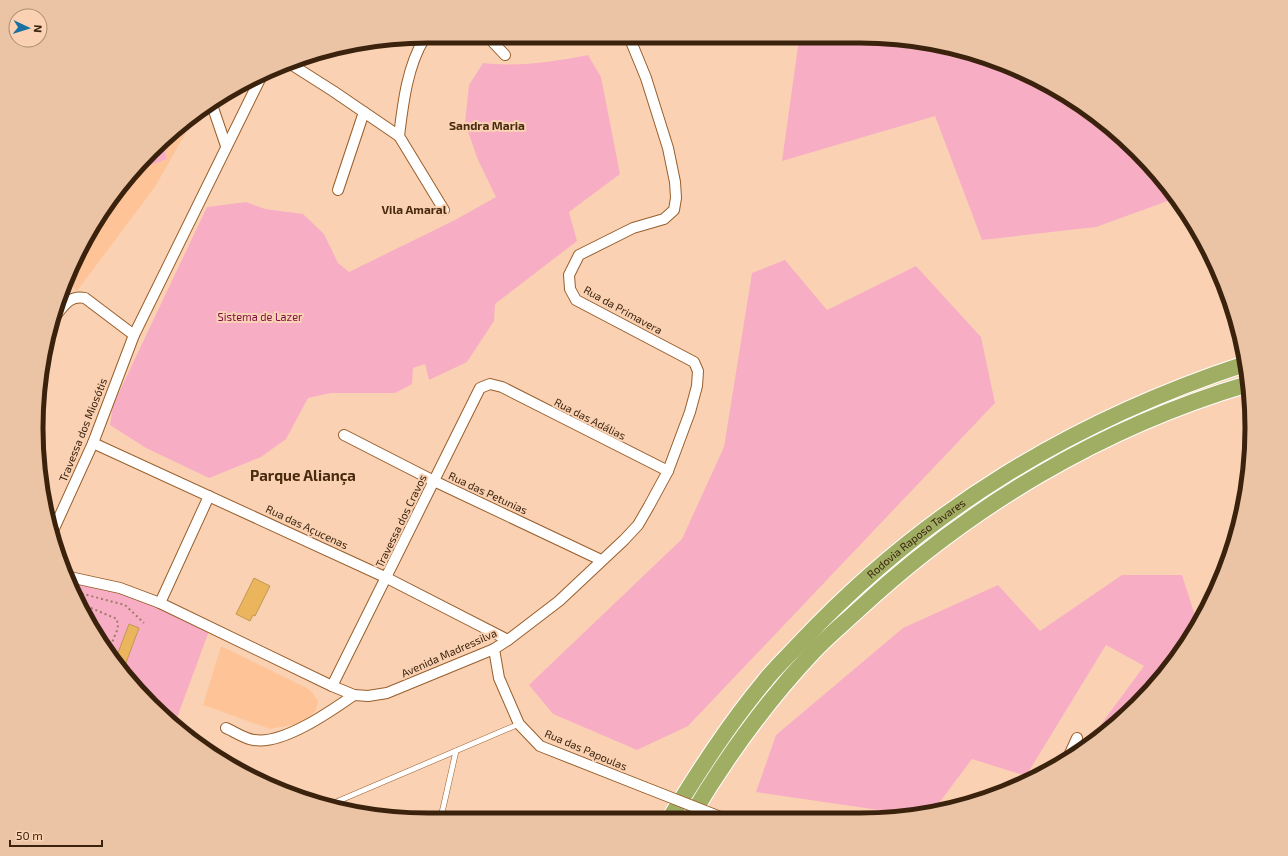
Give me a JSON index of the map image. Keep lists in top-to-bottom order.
{
  "streets": {
    "highway": ["Rodovia Raposo Tavares"],
    "street": [
      "Rua da Primavera",
      "Rua das Adálias",
      "Travessa dos Miosótis",
      "Rua das Petunias",
      "Travessa dos Cravos",
      "Rua das Açucenas",
      "Avenida Madressilva",
      "Rua das Papoulas"
    ]
  },
  "crossings": [
    ["Rua da Primavera", "Avenida Madressilva"],
    ["Rua das Adálias", "Travessa dos Cravos"],
    ["Rua das Adálias", "Avenida Madressilva"],
    ["Travessa dos Miosótis", "Rua das Açucenas"],
    ["Rua das Petunias", "Travessa dos Cravos"],
    ["Rua das Petunias", "Avenida Madressilva"],
    ["Travessa dos Cravos", "Rua das Açucenas"],
    ["Travessa dos Cravos", "Avenida Madressilva"],
    ["Rua das Açucenas", "Avenida Madressilva"],
    ["Avenida Madressilva", "Rua das Papoulas"]
  ],
  "districts": ["Sandra Maria", "Vila Amaral", "Parque Aliança"],
  "parks": ["Sistema de Lazer"],
  "scale_bar": "50 m",
  "north": "right"
}
